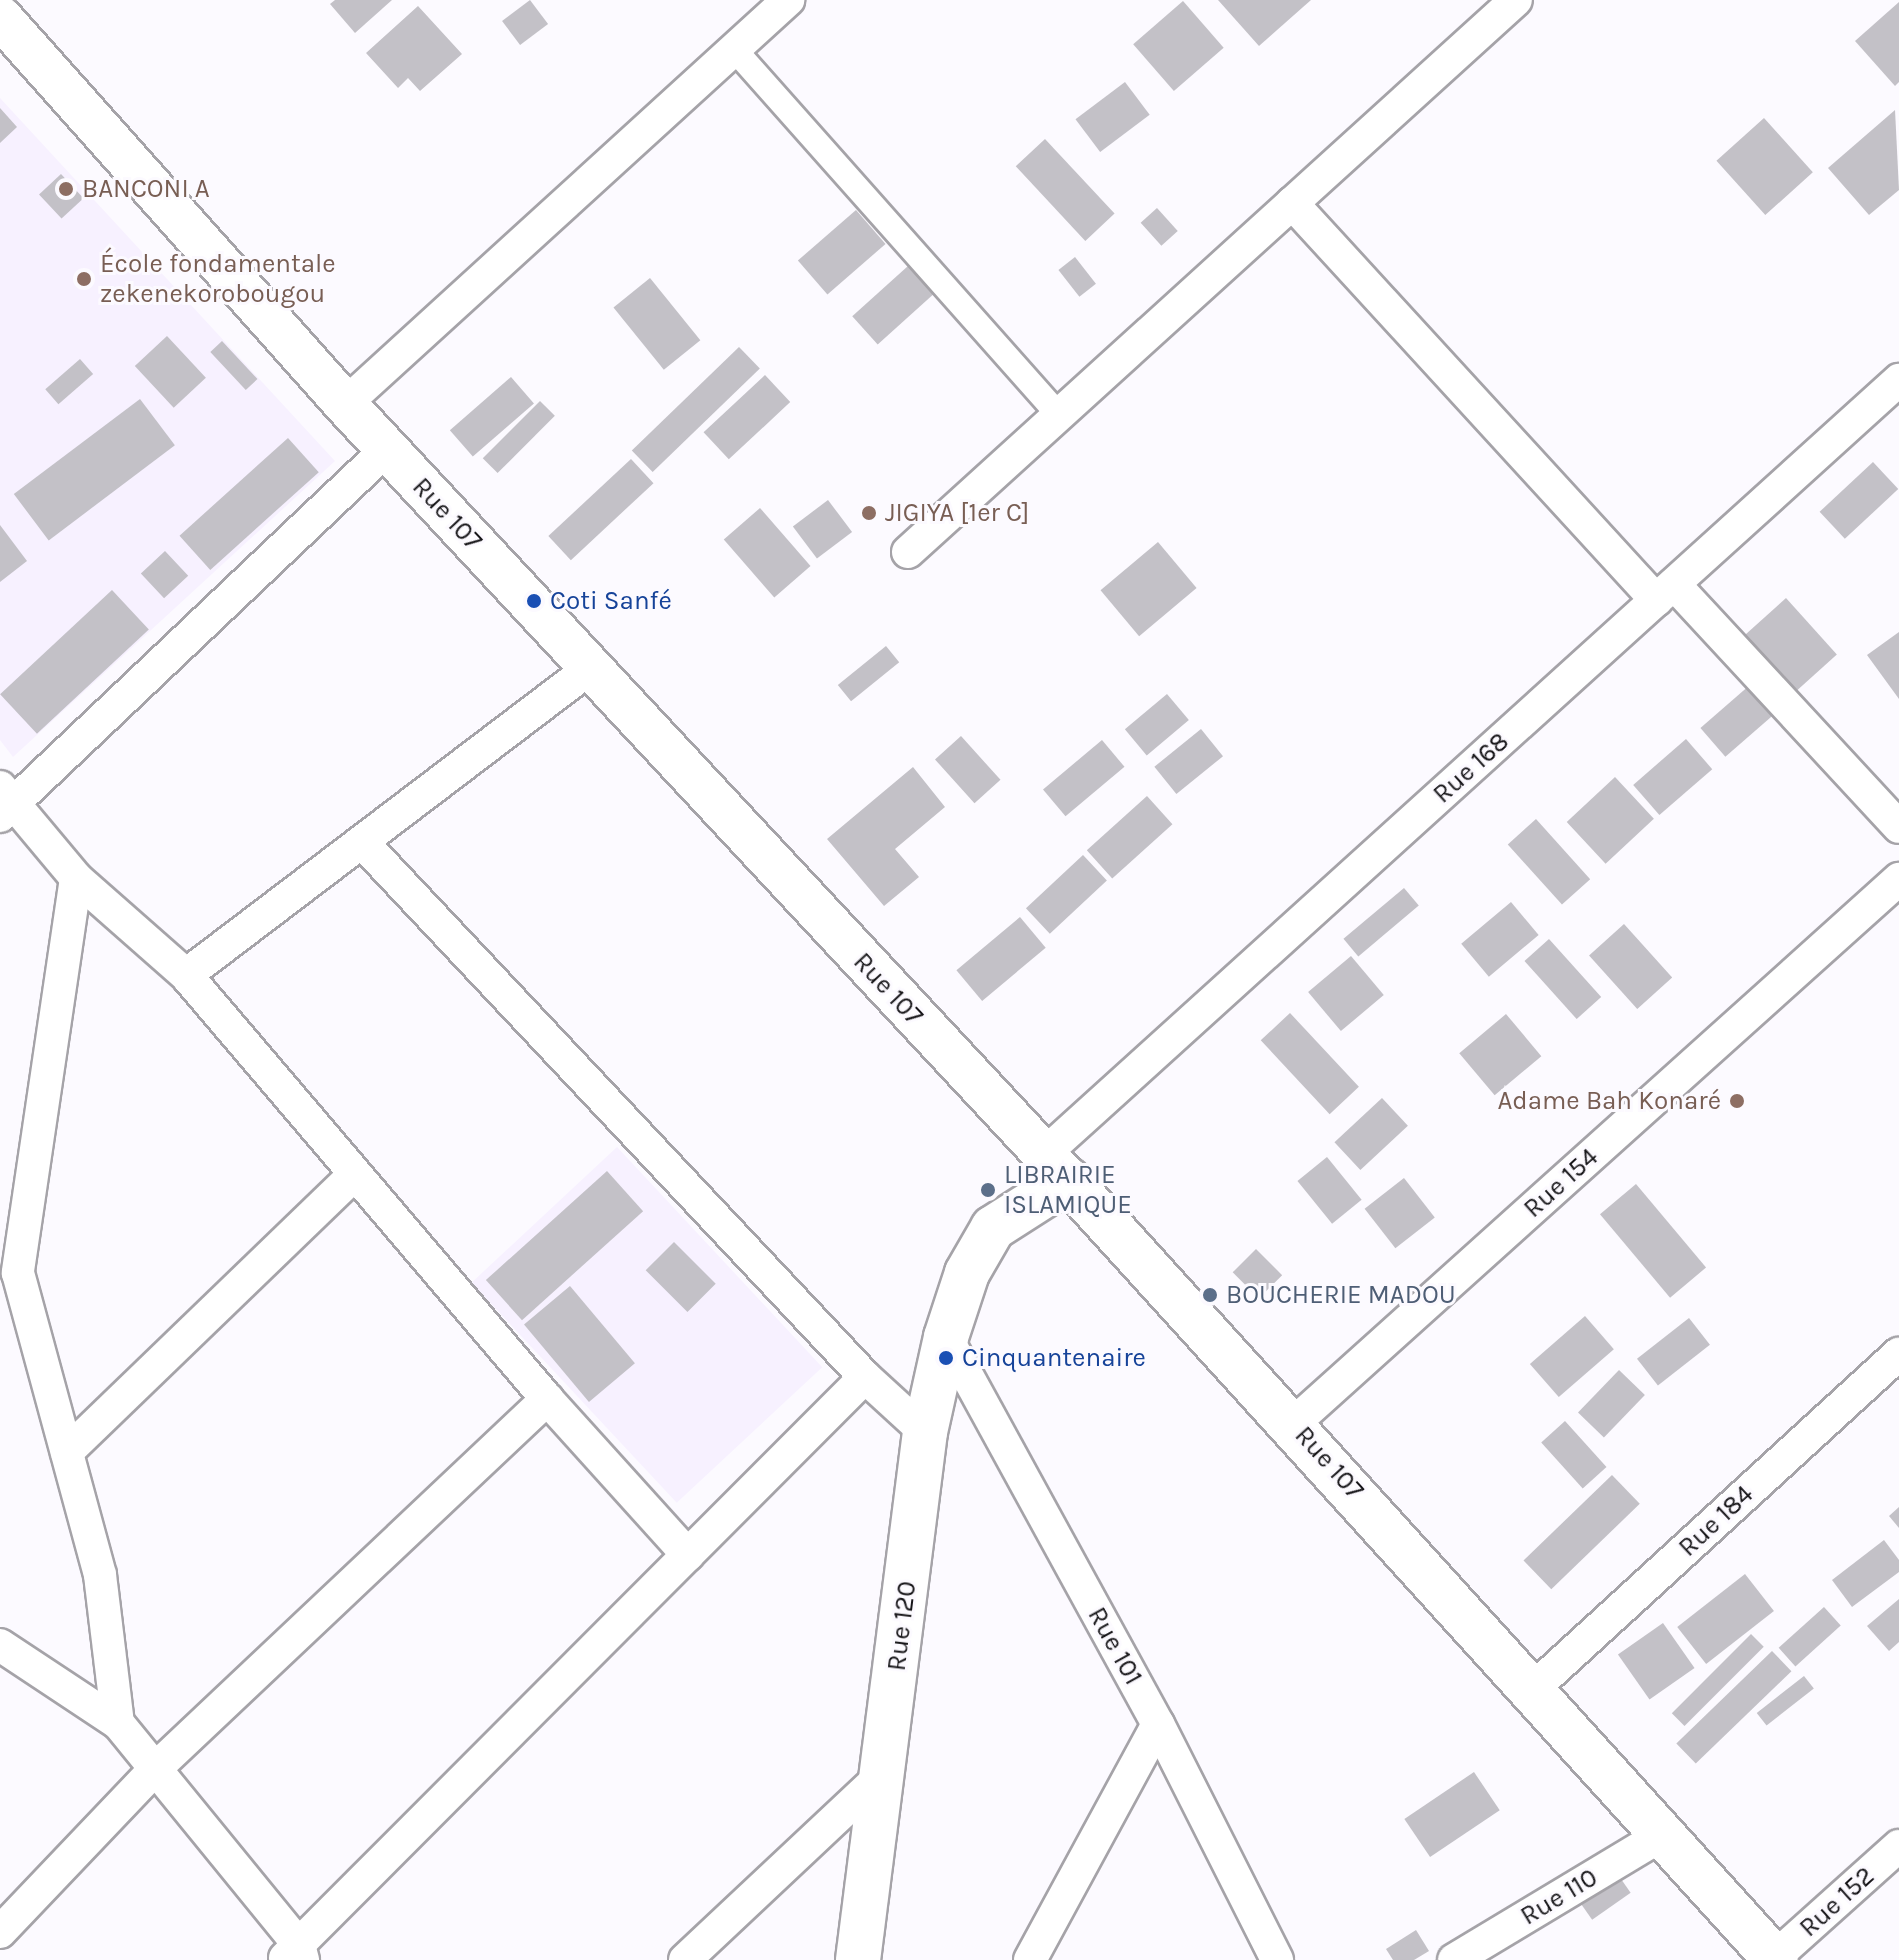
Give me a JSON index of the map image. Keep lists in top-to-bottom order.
{
  "streets": {
    "main road": ["Rue 107", "Rue 120"],
    "street": [
      "Rue 168",
      "Rue 154",
      "Rue 184",
      "Rue 101",
      "Rue 110",
      "Rue 152"
    ]
  },
  "crossings": [
    ["Rue 107", "Rue 168"],
    ["Rue 107", "Rue 154"],
    ["Rue 107", "Rue 184"],
    ["Rue 107", "Rue 120"],
    ["Rue 107", "Rue 110"],
    ["Rue 107", "Rue 152"],
    ["Rue 168", "Rue 120"],
    ["Rue 120", "Rue 101"]
  ],
  "places": [
    "BANCONI A",
    "École fondamentale zekenekorobougou",
    "JIGIYA [1er C]",
    "Coti Sanfé",
    "Adame Bah Konaré",
    "LIBRAIRIE ISLAMIQUE",
    "BOUCHERIE MADOU",
    "Cinquantenaire"
  ]
}
